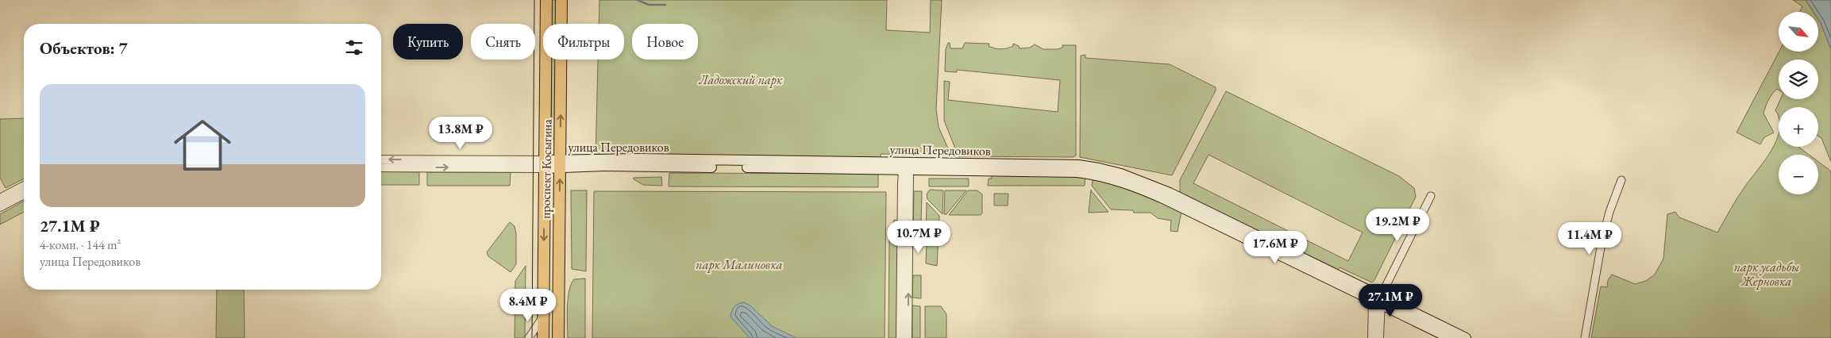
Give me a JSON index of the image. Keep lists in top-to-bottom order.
{
  "streets": {
    "main road": ["улица Передовиков", "проспект Косыгина"]
  },
  "crossings": [
    ["улица Передовиков", "проспект Косыгина"]
  ],
  "parks": ["Ладожский парк", "парк Малиновка", "парк усадьбы Жерновка"],
  "north": "bottom right",
  "page": {
    "map_buttons": ["+", "−"],
    "chip": [
      "Купить",
      "Снять",
      "Фильтры",
      "Новое"
    ],
    "heading": "Объектов: 7",
    "list": [
      {
        "name": "27.1M ₽",
        "note": "4-комн. · 144 m² · улица Передовиков"
      }
    ],
    "price": [
      "13.8M ₽",
      "19.2M ₽",
      "10.7M ₽",
      "11.4M ₽",
      "17.6M ₽",
      "27.1M ₽",
      "8.4M ₽"
    ]
  }
}
